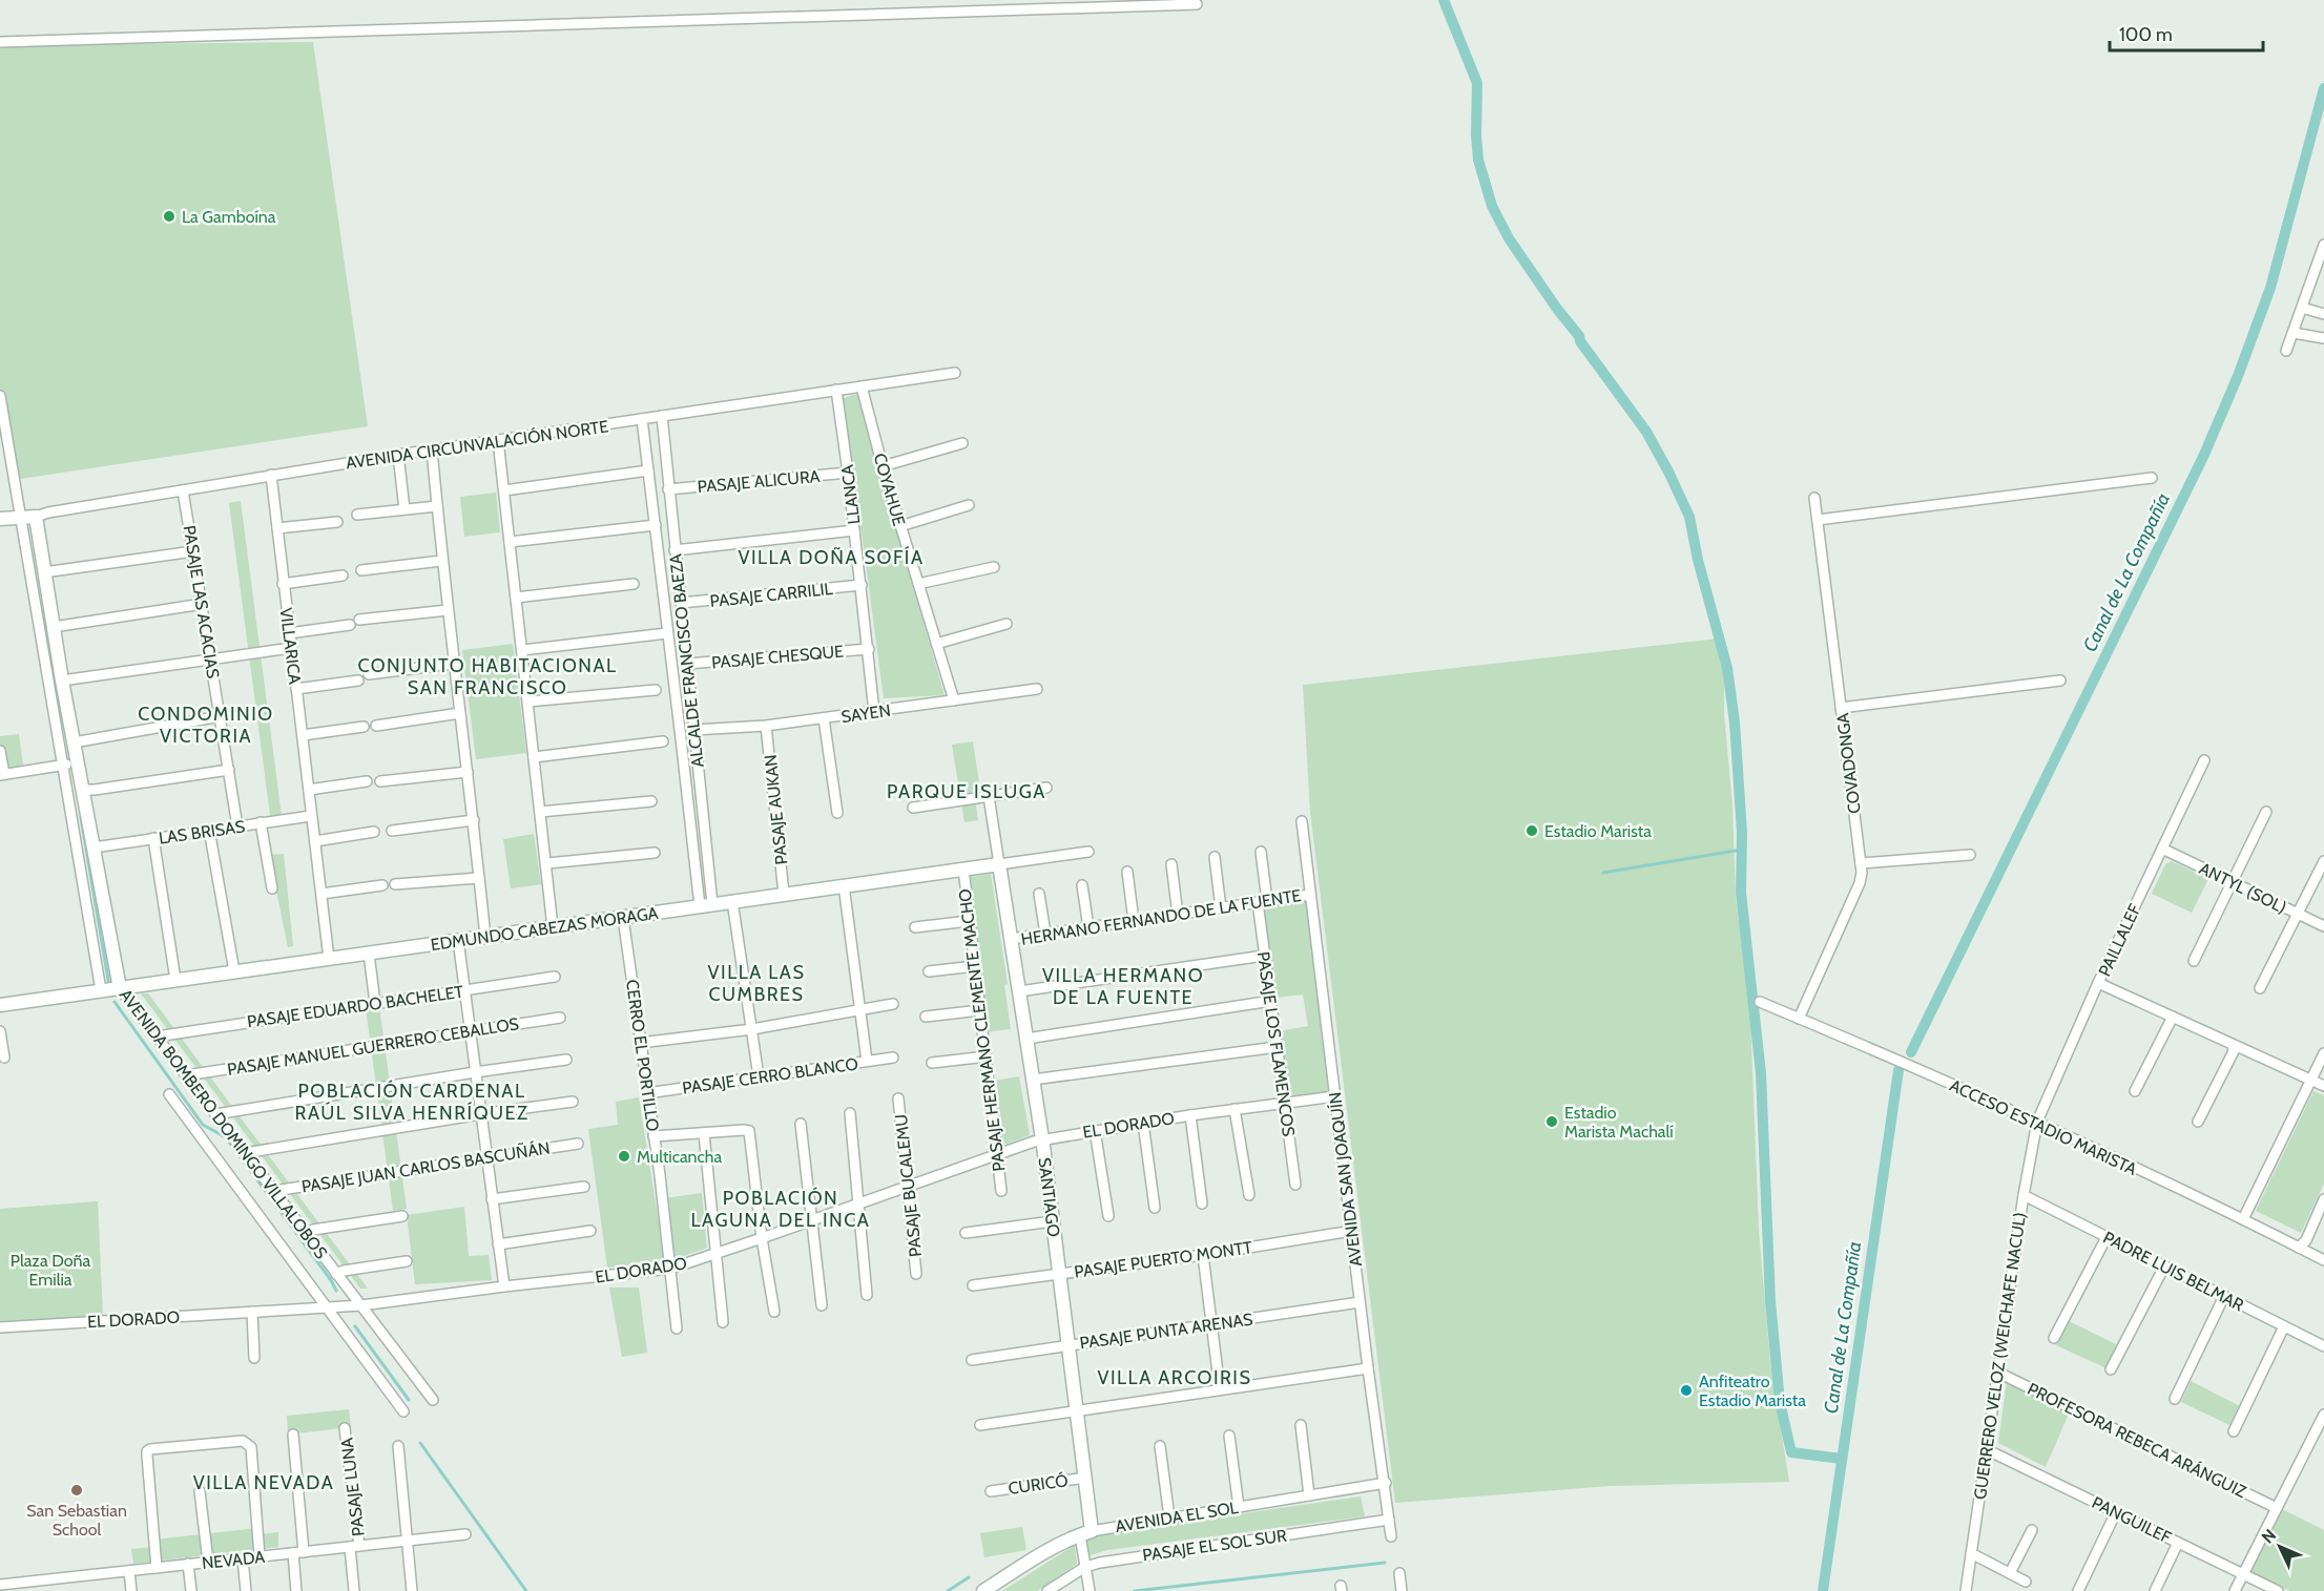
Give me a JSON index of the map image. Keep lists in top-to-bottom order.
{
  "streets": {
    "street": [
      "AVENIDA CIRCUNVALACIÓN NORTE",
      "PASAJE ALICURA",
      "COYAHUE",
      "LLANCA",
      "PASAJE CARRILIL",
      "PASAJE LAS ACACIAS",
      "VILLARICA",
      "PASAJE CHESQUE",
      "ALCALDE FRANCISCO BAEZA",
      "SAYEN",
      "COVADONGA",
      "PASAJE AUKAN",
      "LAS BRISAS",
      "ANTYL (SOL)",
      "HERMANO FERNANDO DE LA FUENTE",
      "EDMUNDO CABEZAS MORAGA",
      "PAILLALEF",
      "PASAJE EDUARDO BACHELET",
      "PASAJE HERMANO CLEMENTE MACHO",
      "PASAJE LOS FLAMENCOS",
      "PASAJE MANUEL GUERRERO CEBALLOS",
      "CERRO EL PORTILLO",
      "PASAJE CERRO BLANCO",
      "AVENIDA BOMBERO DOMINGO VILLALOBOS",
      "EL DORADO",
      "ACCESO ESTADIO MARISTA",
      "PASAJE JUAN CARLOS BASCUÑÁN",
      "AVENIDA SAN JOAQUÍN",
      "PASAJE BUCALEMU",
      "SANTIAGO",
      "PASAJE PUERTO MONTT",
      "PADRE LUIS BELMAR",
      "PASAJE PUNTA ARENAS",
      "GUERRERO VELOZ (WEICHAFE NACUL)",
      "PROFESORA REBECA ARÁNGUIZ",
      "CURICÓ",
      "PASAJE LUNA",
      "AVENIDA EL SOL",
      "PANGUILEF",
      "PASAJE EL SOL SUR",
      "NEVADA"
    ]
  },
  "crossings": [
    ["AVENIDA CIRCUNVALACIÓN NORTE", "COYAHUE"],
    ["AVENIDA CIRCUNVALACIÓN NORTE", "LLANCA"],
    ["AVENIDA CIRCUNVALACIÓN NORTE", "PASAJE LAS ACACIAS"],
    ["AVENIDA CIRCUNVALACIÓN NORTE", "VILLARICA"],
    ["AVENIDA CIRCUNVALACIÓN NORTE", "ALCALDE FRANCISCO BAEZA"],
    ["AVENIDA CIRCUNVALACIÓN NORTE", "AVENIDA BOMBERO DOMINGO VILLALOBOS"],
    ["PASAJE ALICURA", "LLANCA"],
    ["PASAJE ALICURA", "ALCALDE FRANCISCO BAEZA"],
    ["COYAHUE", "SAYEN"],
    ["LLANCA", "PASAJE CARRILIL"],
    ["LLANCA", "PASAJE CHESQUE"],
    ["LLANCA", "SAYEN"],
    ["PASAJE CARRILIL", "ALCALDE FRANCISCO BAEZA"],
    ["PASAJE LAS ACACIAS", "LAS BRISAS"],
    ["VILLARICA", "LAS BRISAS"],
    ["VILLARICA", "EDMUNDO CABEZAS MORAGA"],
    ["PASAJE CHESQUE", "ALCALDE FRANCISCO BAEZA"],
    ["ALCALDE FRANCISCO BAEZA", "SAYEN"],
    ["ALCALDE FRANCISCO BAEZA", "EDMUNDO CABEZAS MORAGA"],
    ["SAYEN", "PASAJE AUKAN"],
    ["COVADONGA", "ACCESO ESTADIO MARISTA"],
    ["PASAJE AUKAN", "EDMUNDO CABEZAS MORAGA"],
    ["LAS BRISAS", "AVENIDA BOMBERO DOMINGO VILLALOBOS"],
    ["ANTYL (SOL)", "PAILLALEF"],
    ["HERMANO FERNANDO DE LA FUENTE", "PASAJE LOS FLAMENCOS"],
    ["HERMANO FERNANDO DE LA FUENTE", "AVENIDA SAN JOAQUÍN"],
    ["HERMANO FERNANDO DE LA FUENTE", "SANTIAGO"],
    ["EDMUNDO CABEZAS MORAGA", "PASAJE HERMANO CLEMENTE MACHO"],
    ["EDMUNDO CABEZAS MORAGA", "CERRO EL PORTILLO"],
    ["EDMUNDO CABEZAS MORAGA", "AVENIDA BOMBERO DOMINGO VILLALOBOS"],
    ["EDMUNDO CABEZAS MORAGA", "SANTIAGO"],
    ["PAILLALEF", "ACCESO ESTADIO MARISTA"],
    ["PAILLALEF", "GUERRERO VELOZ (WEICHAFE NACUL)"],
    ["PASAJE EDUARDO BACHELET", "AVENIDA BOMBERO DOMINGO VILLALOBOS"],
    ["PASAJE HERMANO CLEMENTE MACHO", "EL DORADO"],
    ["PASAJE LOS FLAMENCOS", "EL DORADO"],
    ["PASAJE MANUEL GUERRERO CEBALLOS", "AVENIDA BOMBERO DOMINGO VILLALOBOS"],
    ["CERRO EL PORTILLO", "PASAJE CERRO BLANCO"],
    ["CERRO EL PORTILLO", "EL DORADO"],
    ["AVENIDA BOMBERO DOMINGO VILLALOBOS", "EL DORADO"],
    ["AVENIDA BOMBERO DOMINGO VILLALOBOS", "PASAJE JUAN CARLOS BASCUÑÁN"],
    ["EL DORADO", "AVENIDA SAN JOAQUÍN"],
    ["EL DORADO", "PASAJE BUCALEMU"],
    ["EL DORADO", "SANTIAGO"],
    ["ACCESO ESTADIO MARISTA", "GUERRERO VELOZ (WEICHAFE NACUL)"],
    ["AVENIDA SAN JOAQUÍN", "PASAJE PUERTO MONTT"],
    ["AVENIDA SAN JOAQUÍN", "PASAJE PUNTA ARENAS"],
    ["AVENIDA SAN JOAQUÍN", "AVENIDA EL SOL"],
    ["AVENIDA SAN JOAQUÍN", "PASAJE EL SOL SUR"],
    ["SANTIAGO", "PASAJE PUERTO MONTT"],
    ["SANTIAGO", "PASAJE PUNTA ARENAS"],
    ["SANTIAGO", "CURICÓ"],
    ["SANTIAGO", "AVENIDA EL SOL"],
    ["PADRE LUIS BELMAR", "GUERRERO VELOZ (WEICHAFE NACUL)"],
    ["GUERRERO VELOZ (WEICHAFE NACUL)", "PROFESORA REBECA ARÁNGUIZ"],
    ["GUERRERO VELOZ (WEICHAFE NACUL)", "PANGUILEF"],
    ["PASAJE LUNA", "NEVADA"]
  ],
  "districts": [
    "VILLA DOÑA SOFÍA",
    "CONJUNTO HABITACIONAL SAN FRANCISCO",
    "CONDOMINIO VICTORIA",
    "PARQUE ISLUGA",
    "VILLA LAS CUMBRES",
    "VILLA HERMANO DE LA FUENTE",
    "POBLACIÓN CARDENAL RAÚL SILVA HENRÍQUEZ",
    "POBLACIÓN LAGUNA DEL INCA",
    "VILLA ARCOIRIS",
    "VILLA NEVADA"
  ],
  "water": ["Canal de La Compañía"],
  "parks": ["Plaza Doña Emilia"],
  "places": [
    "La Gamboína",
    "Estadio Marista",
    "Estadio Marista Machalí",
    "Multicancha",
    "Anfiteatro Estadio Marista",
    "San Sebastian School"
  ],
  "scale_bar": "100 m",
  "north": "top left"
}
